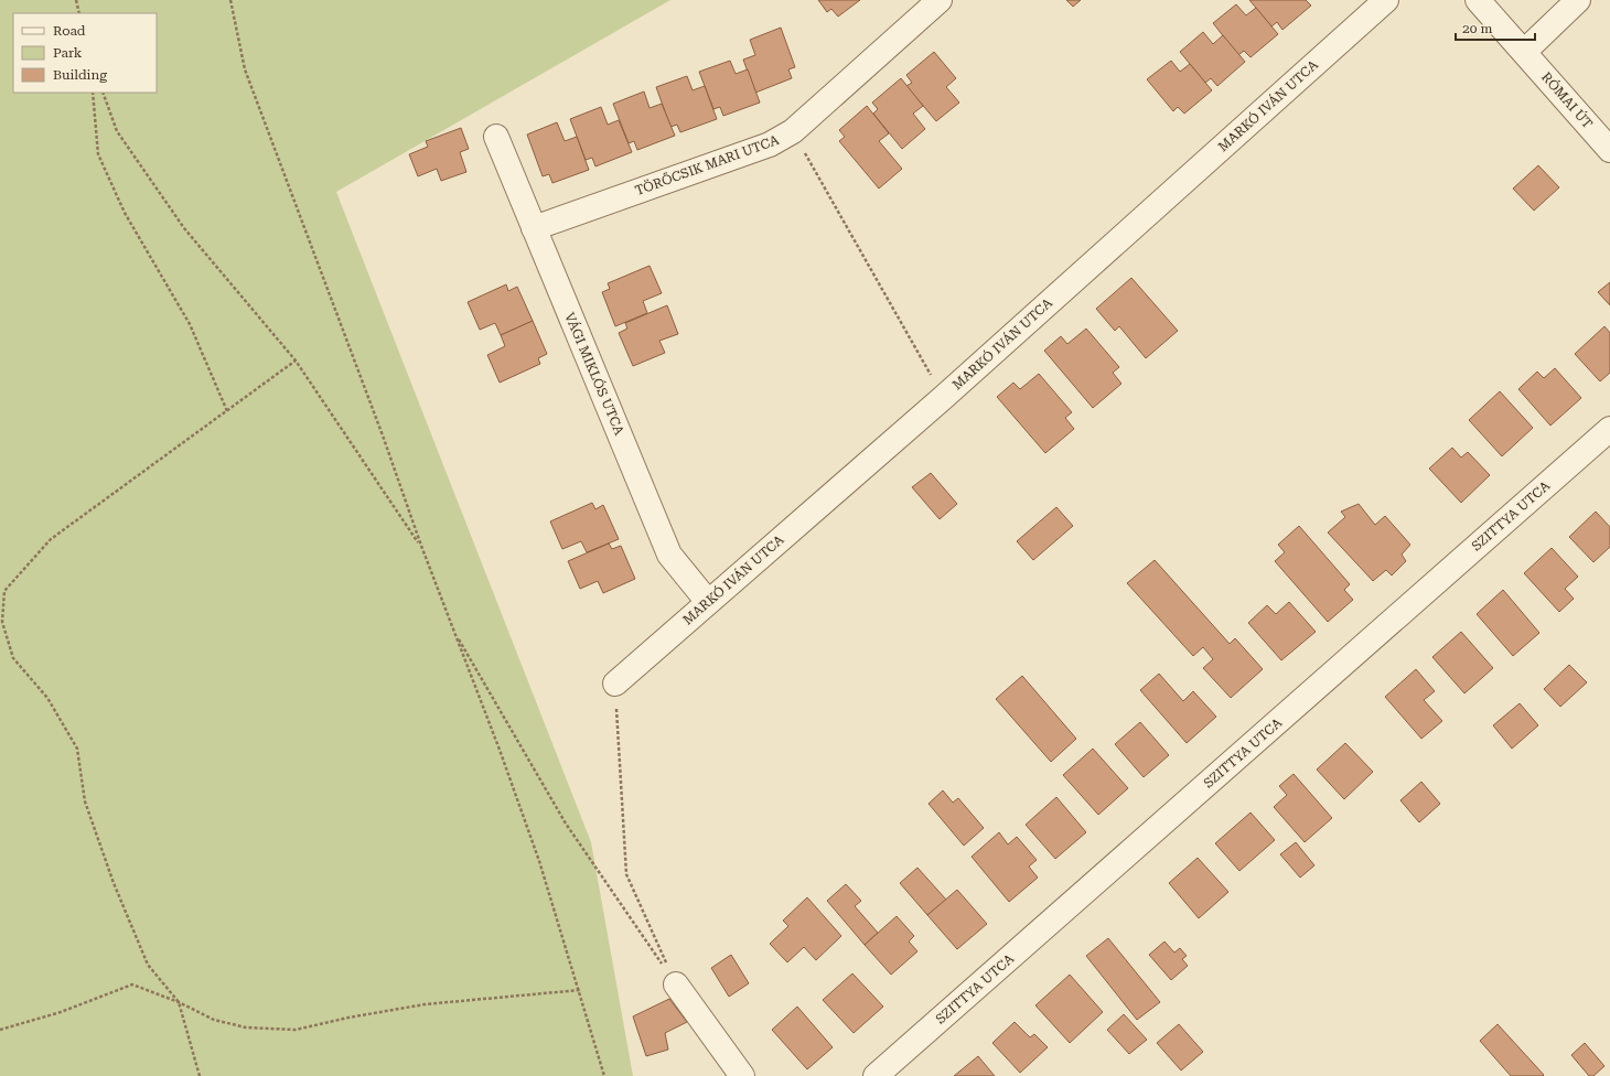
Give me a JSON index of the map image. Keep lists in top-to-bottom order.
{
  "streets": {
    "street": [
      "RÓMAI ÚT",
      "MARKÓ IVÁN UTCA",
      "TÖRŐCSIK MARI UTCA",
      "VÁGI MIKLÓS UTCA",
      "SZITTYA UTCA"
    ]
  },
  "crossings": [
    ["MARKÓ IVÁN UTCA", "VÁGI MIKLÓS UTCA"],
    ["TÖRŐCSIK MARI UTCA", "VÁGI MIKLÓS UTCA"]
  ],
  "legend": ["Road", "Park", "Building"],
  "scale_bar": "20 m"
}
